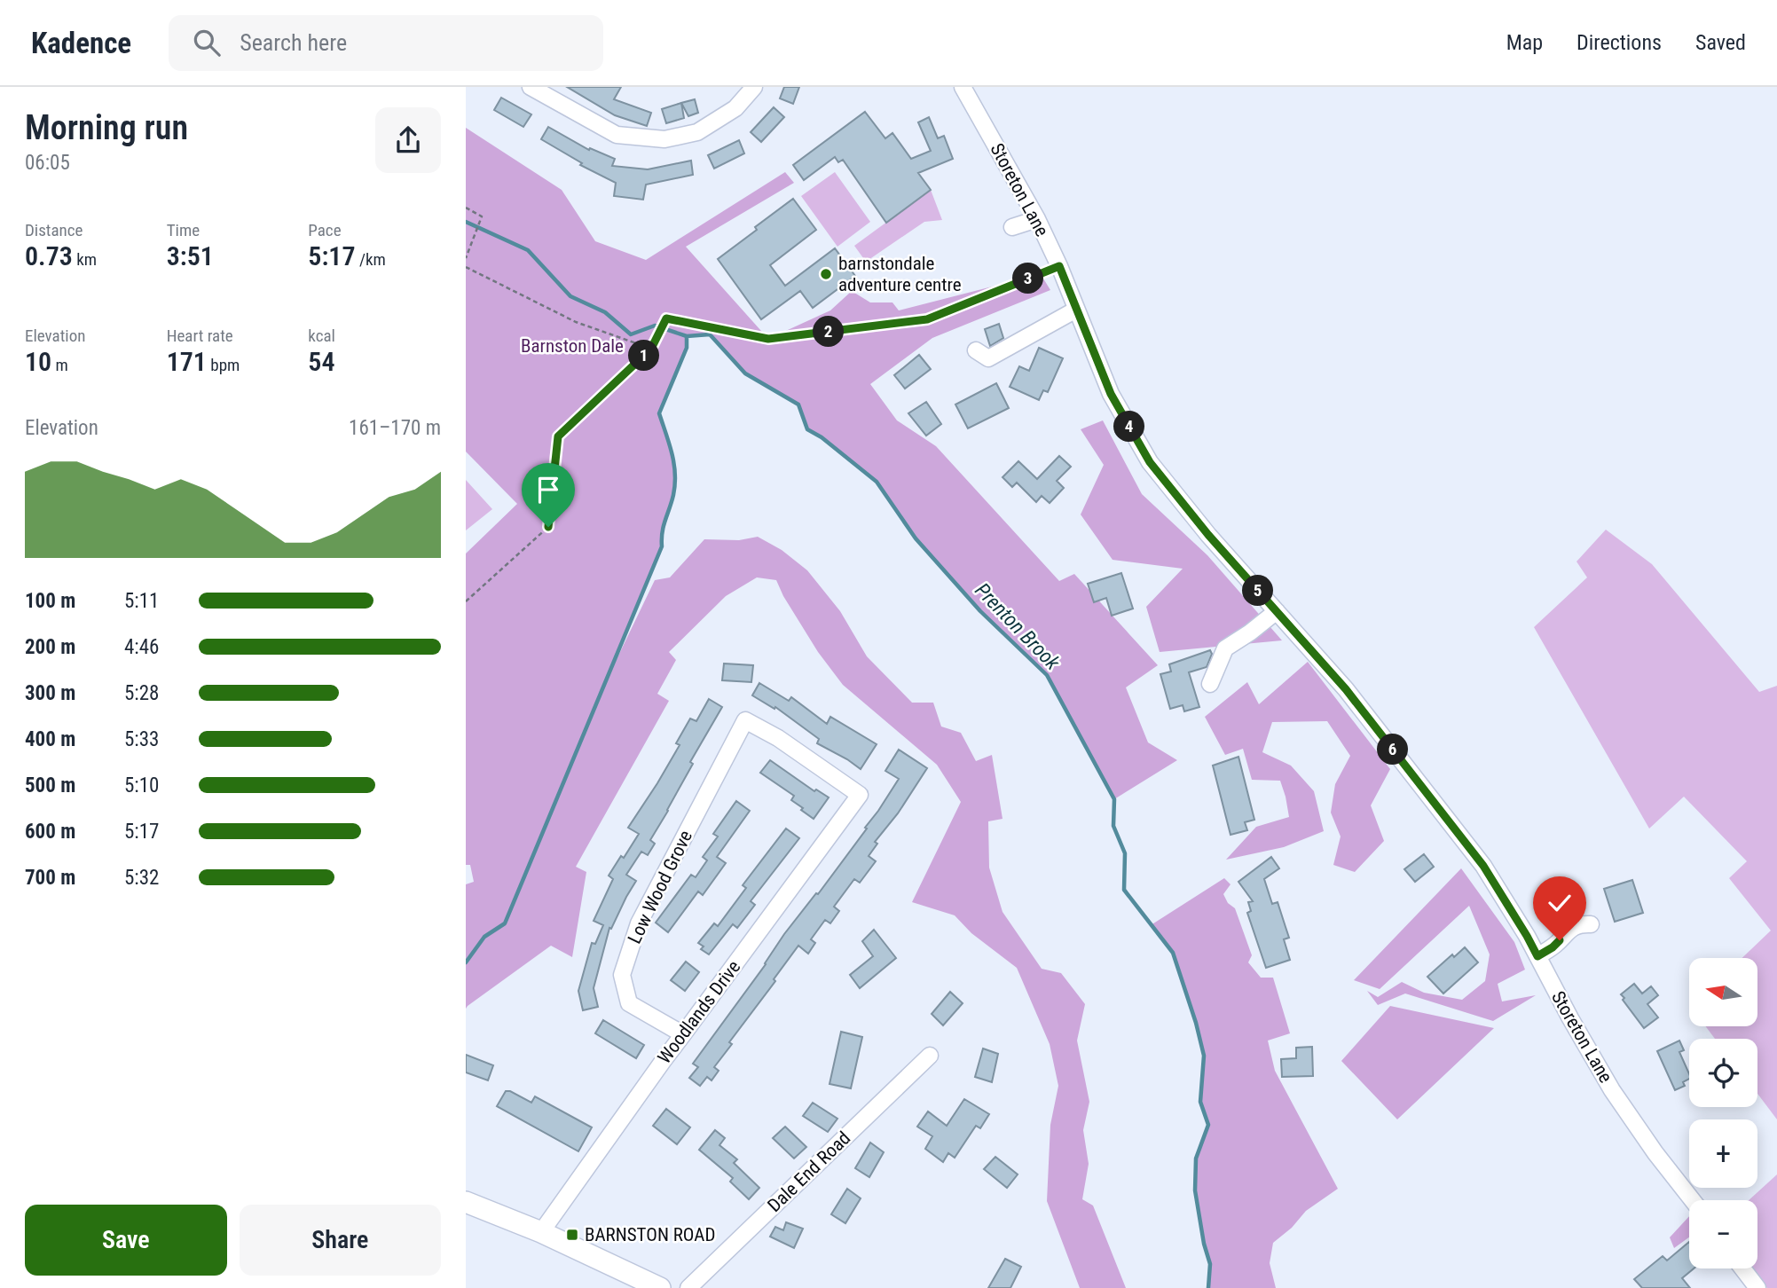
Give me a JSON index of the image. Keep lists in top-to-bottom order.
{
  "streets": {
    "street": [
      "Storeton Lane",
      "Low Wood Grove",
      "Woodlands Drive",
      "Dale End Road"
    ]
  },
  "crossings": [
    ["Low Wood Grove", "Woodlands Drive"]
  ],
  "water": ["Prenton Brook"],
  "parks": ["Barnston Dale"],
  "places": {
    "other": ["barnstondale adventure centre"],
    "transit": ["BARNSTON ROAD"]
  },
  "north": "left",
  "page": {
    "header": "Kadence",
    "search": "Search here",
    "nav": ["Map", "Directions", "Saved"],
    "heading": ["Morning run", "06:05"],
    "stats": [
      ["Distance", "0.73 km"],
      ["Time", "3:51"],
      ["Pace", "5:17 /km"],
      ["Elevation", "10 m"],
      ["Heart rate", "171 bpm"],
      ["kcal", "54"]
    ],
    "pins": [
      "3",
      "2",
      "1",
      "4",
      "5",
      "6"
    ],
    "chart": ["Elevation", "161–170 m"],
    "list": [
      {
        "name": "100 m",
        "note": "5:11"
      },
      {
        "name": "200 m",
        "note": "4:46"
      },
      {
        "name": "300 m",
        "note": "5:28"
      },
      {
        "name": "400 m",
        "note": "5:33"
      },
      {
        "name": "500 m",
        "note": "5:10"
      },
      {
        "name": "600 m",
        "note": "5:17"
      },
      {
        "name": "700 m",
        "note": "5:32"
      }
    ],
    "map_buttons": ["+", "−"],
    "buttons": ["Save", "Share"]
  }
}
